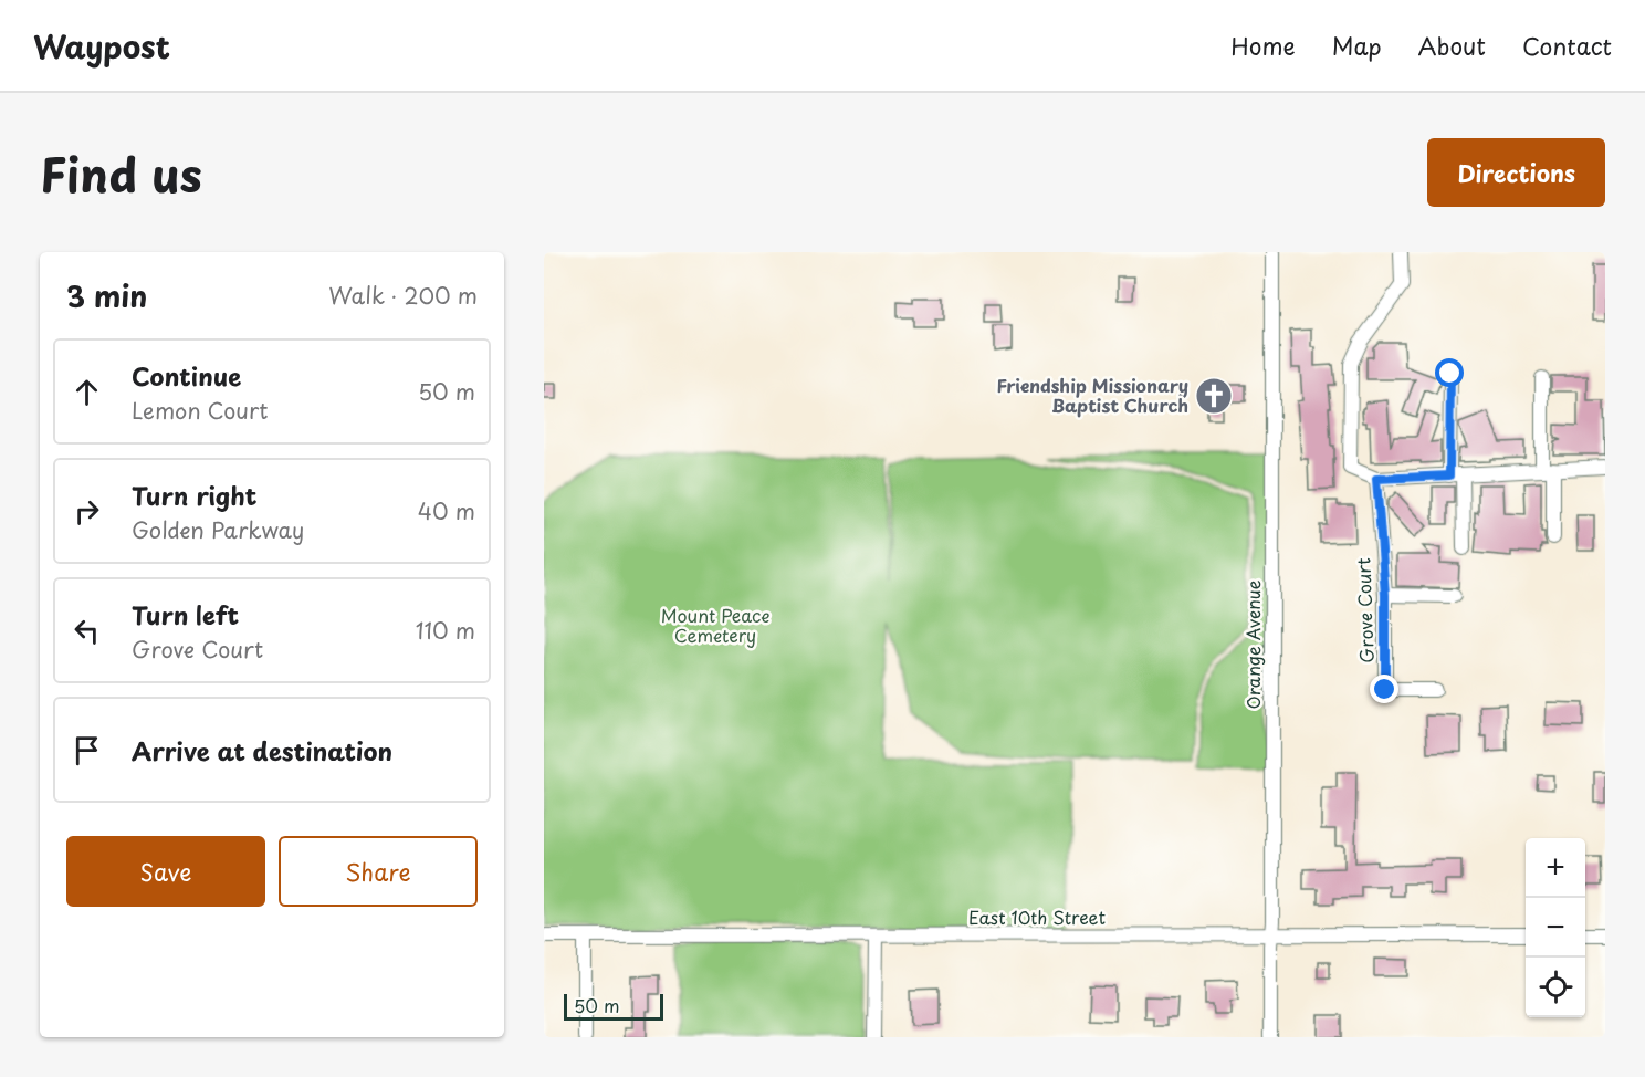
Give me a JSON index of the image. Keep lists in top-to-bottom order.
{
  "streets": {
    "street": ["Grove Court", "Orange Avenue", "East 10th Street"]
  },
  "crossings": [
    ["Orange Avenue", "East 10th Street"]
  ],
  "parks": ["Mount Peace Cemetery"],
  "places": {
    "church": ["Friendship Missionary Baptist Church"]
  },
  "scale_bar": "50 m",
  "page": {
    "header": "Waypost",
    "nav": [
      "Home",
      "Map",
      "About",
      "Contact"
    ],
    "title": "Find us",
    "buttons": [
      "Directions",
      ["Save", "Share"]
    ],
    "heading": ["3 min", "Walk · 200 m"],
    "list": [
      ["Continue", "Lemon Court", "50 m"],
      ["Turn right", "Golden Parkway", "40 m"],
      ["Turn left", "Grove Court", "110 m"],
      "Arrive at destination"
    ],
    "map_buttons": ["+", "−"],
    "scale": "50 m"
  }
}
